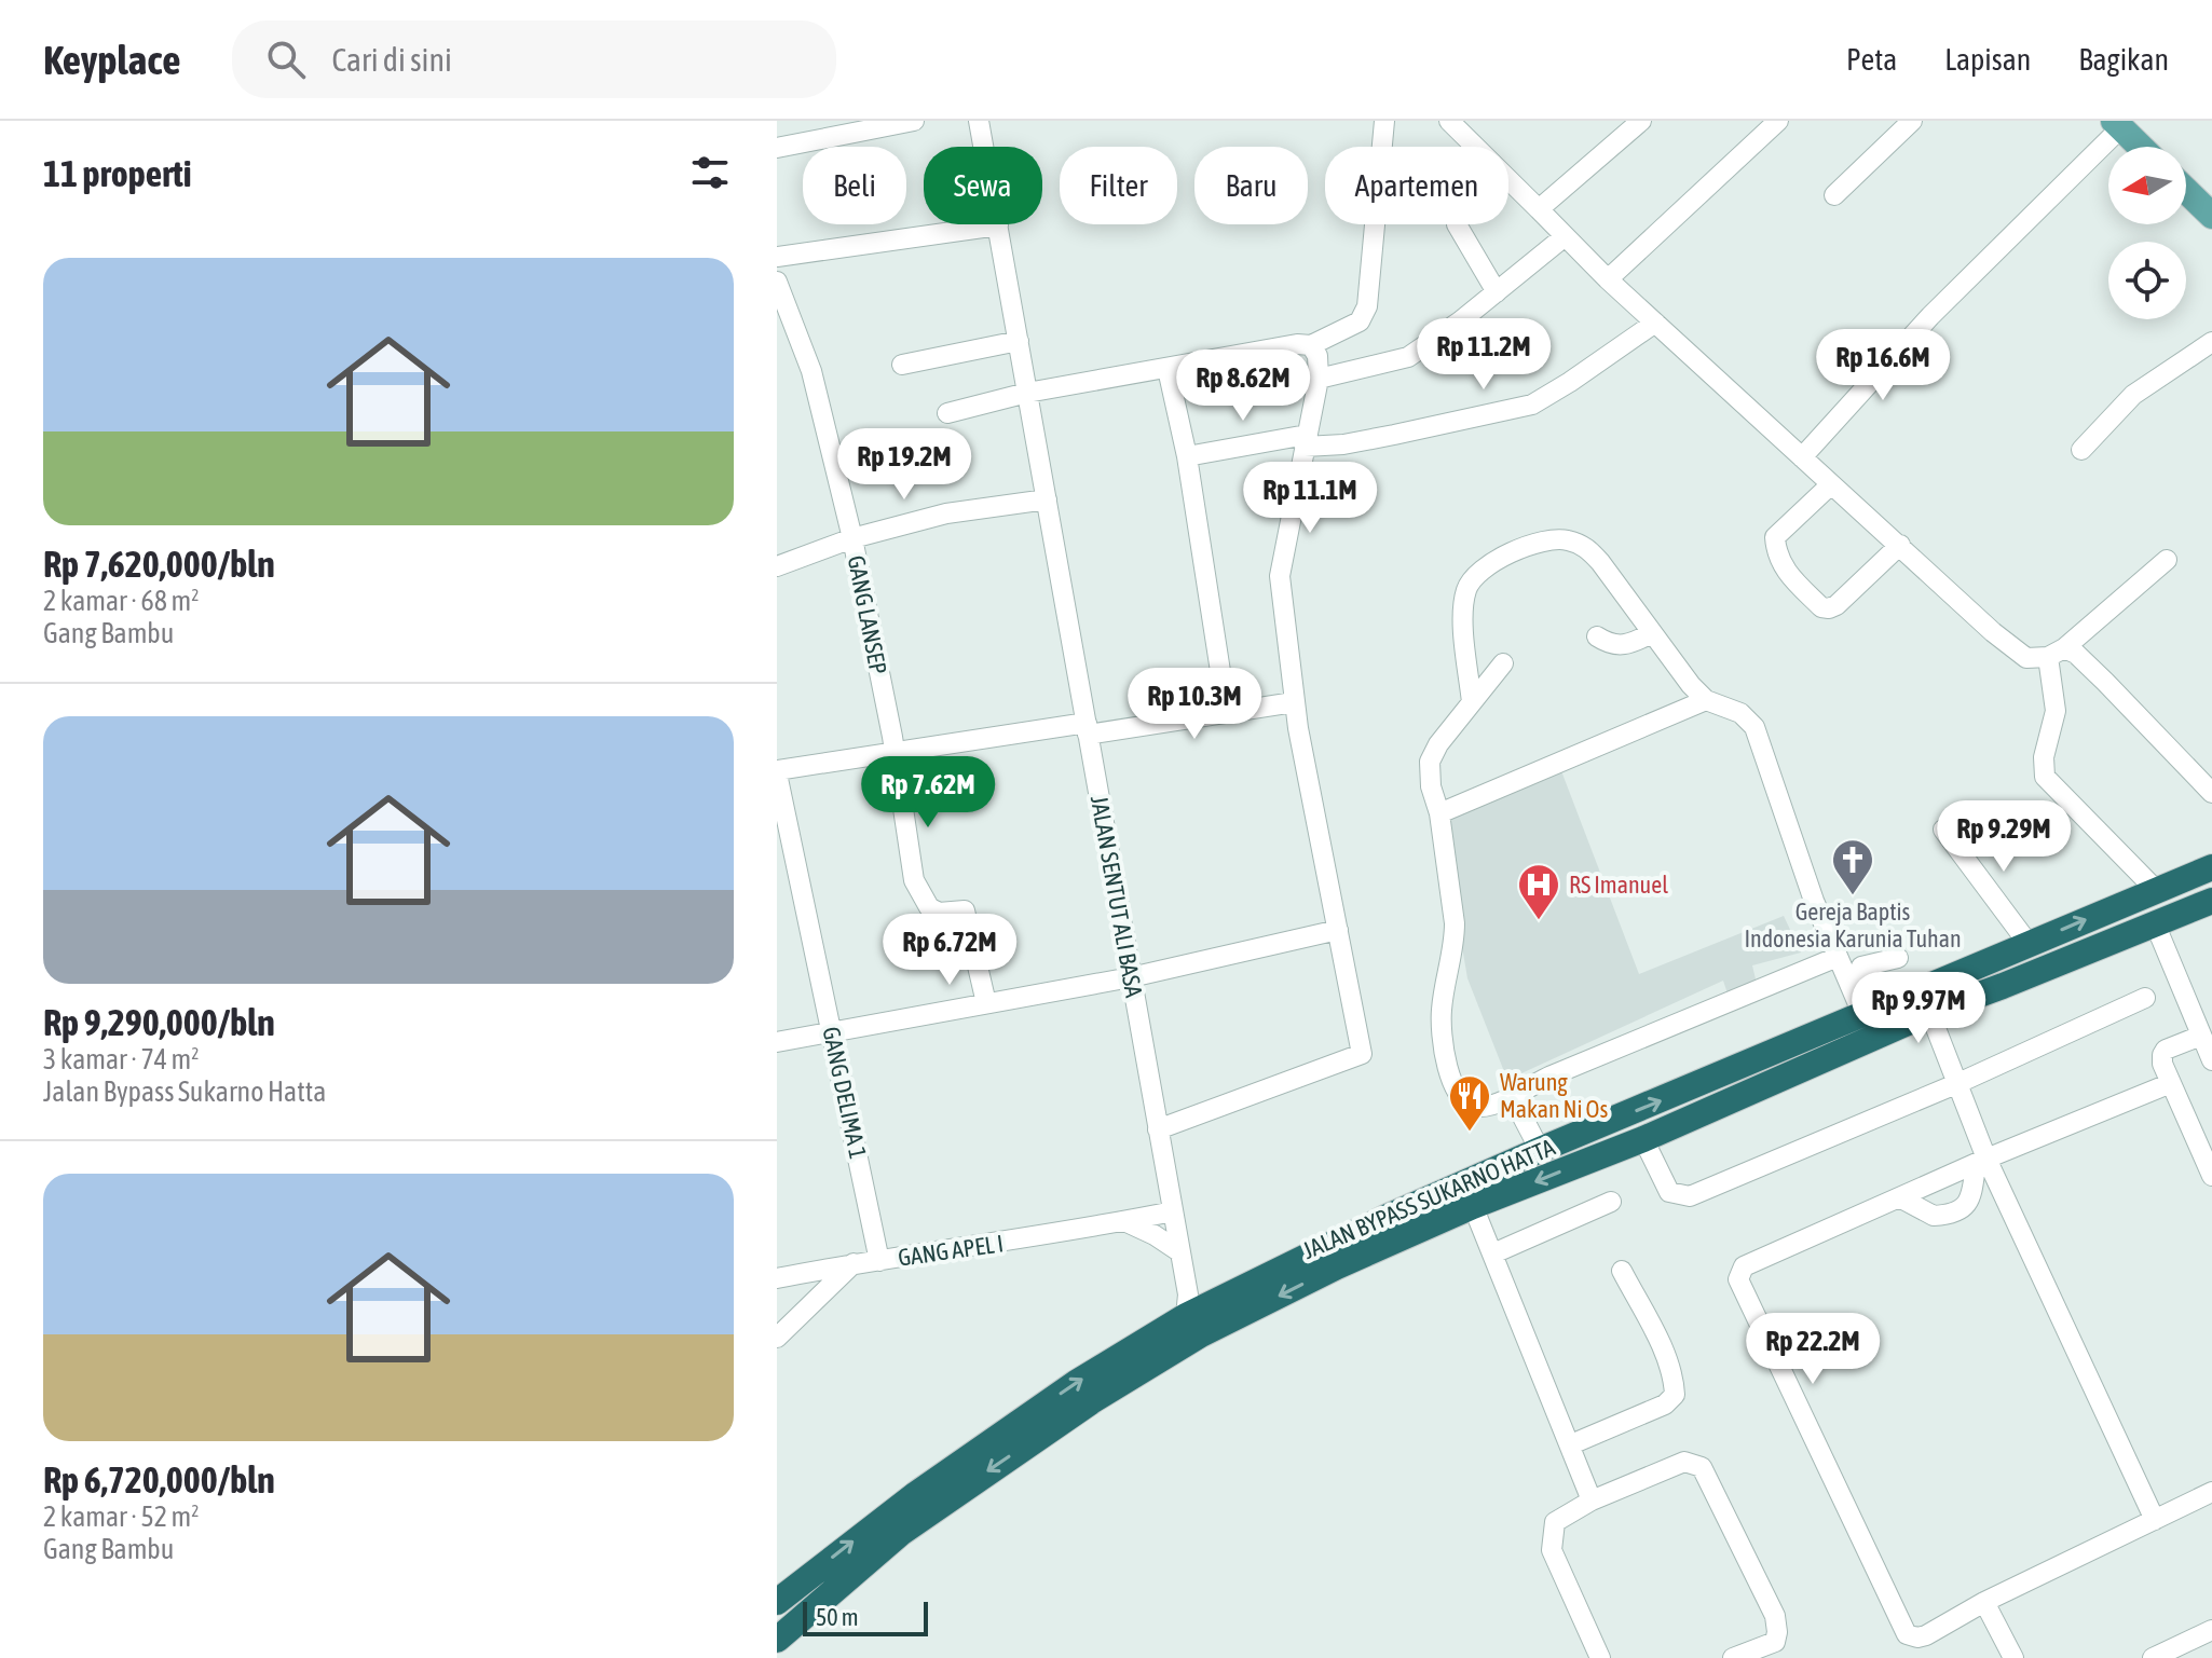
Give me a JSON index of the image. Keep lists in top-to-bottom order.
{
  "streets": {
    "highway": ["JALAN BYPASS SUKARNO HATTA"],
    "street": [
      "GANG LANSEP",
      "JALAN SENTUT ALI BASA",
      "GANG DELIMA 1",
      "GANG APEL I"
    ]
  },
  "crossings": [
    ["JALAN SENTUT ALI BASA", "JALAN BYPASS SUKARNO HATTA"],
    ["JALAN SENTUT ALI BASA", "GANG APEL I"],
    ["GANG DELIMA 1", "GANG APEL I"]
  ],
  "places": {
    "church": ["Gereja Baptis Indonesia Karunia Tuhan"],
    "hospital": ["RS Imanuel"],
    "restaurant": ["Warung Makan Ni Os"]
  },
  "scale_bar": "50 m",
  "north": "left",
  "page": {
    "header": "Keyplace",
    "search": "Cari di sini",
    "nav": ["Peta", "Lapisan", "Bagikan"],
    "heading": "11 properti",
    "chip": [
      "Beli",
      "Sewa",
      "Filter",
      "Baru",
      "Apartemen"
    ],
    "list": [
      {
        "name": "Rp 7,620,000/bln",
        "note": "2 kamar · 68 m² · Gang Bambu"
      },
      {
        "name": "Rp 9,290,000/bln",
        "note": "3 kamar · 74 m² · Jalan Bypass Sukarno Hatta"
      },
      {
        "name": "Rp 6,720,000/bln",
        "note": "2 kamar · 52 m² · Gang Bambu"
      }
    ],
    "price": [
      "Rp 11.2M",
      "Rp 16.6M",
      "Rp 8.62M",
      "Rp 19.2M",
      "Rp 11.1M",
      "Rp 10.3M",
      "Rp 7.62M",
      "Rp 9.29M",
      "Rp 6.72M",
      "Rp 9.97M",
      "Rp 22.2M"
    ],
    "scale": "50 m"
  }
}
